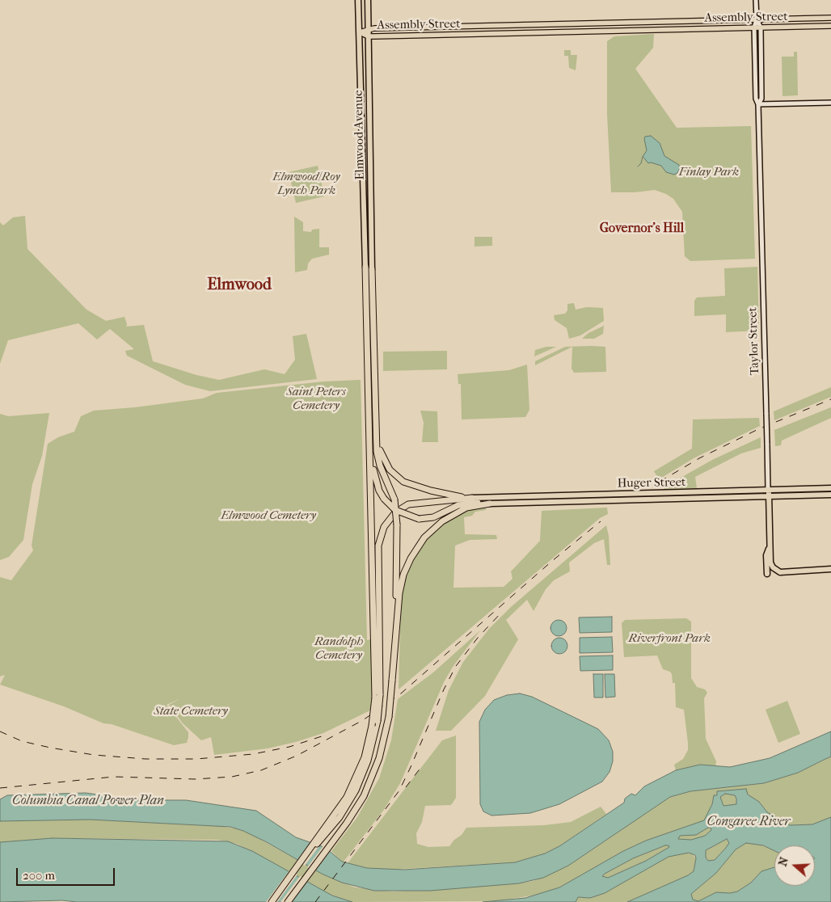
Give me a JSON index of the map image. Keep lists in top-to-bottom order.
{
  "streets": {
    "highway": ["Elmwood Avenue", "Taylor Street", "Huger Street"],
    "main road": ["Assembly Street"]
  },
  "crossings": [
    ["Assembly Street", "Elmwood Avenue"],
    ["Assembly Street", "Taylor Street"],
    ["Taylor Street", "Huger Street"]
  ],
  "districts": ["Governor's Hill", "Elmwood"],
  "water": ["Columbia Canal Power Plan", "Congaree River"],
  "parks": [
    "Finlay Park",
    "Elmwood/Roy Lynch Park",
    "Saint Peters Cemetery",
    "Elmwood Cemetery",
    "Riverfront Park",
    "Randolph Cemetery",
    "State Cemetery"
  ],
  "scale_bar": "200 m",
  "north": "left"
}
